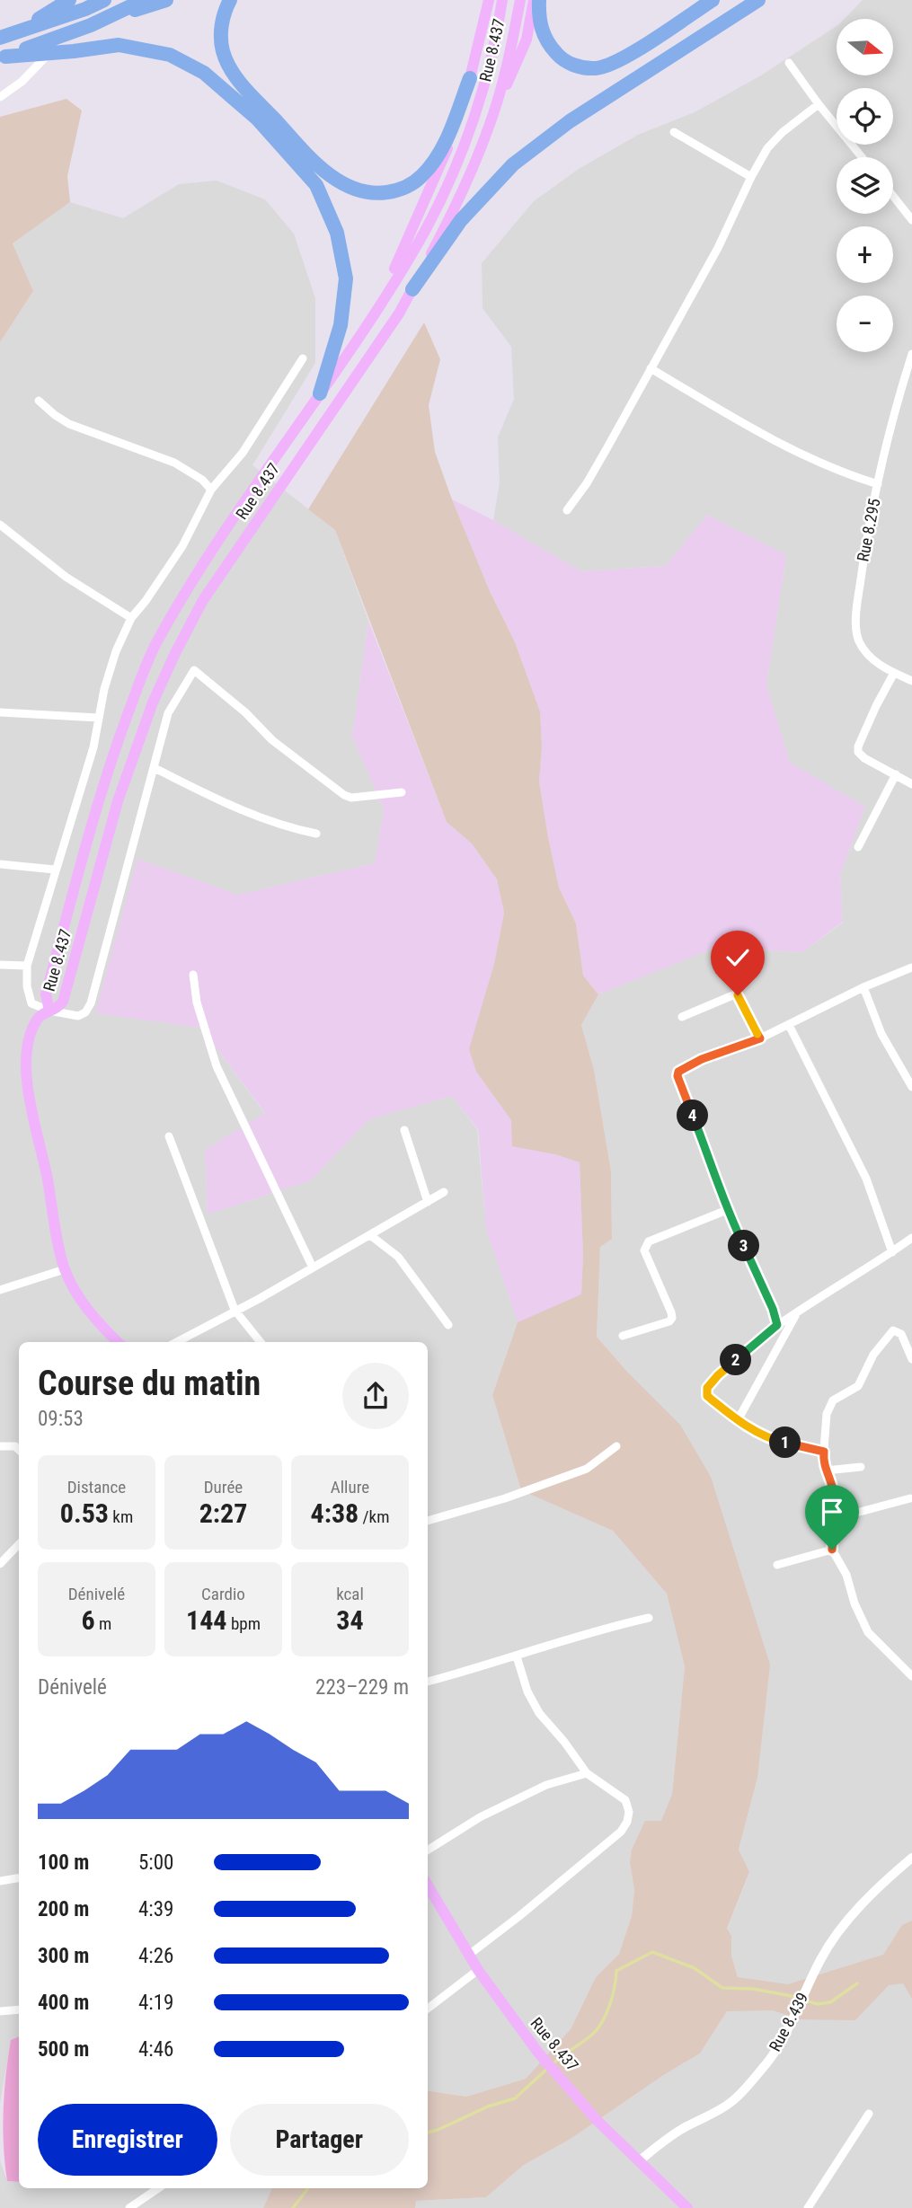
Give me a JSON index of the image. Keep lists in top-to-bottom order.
{
  "streets": {
    "main road": ["Rue 8.437"],
    "street": ["Rue 8.295", "Rue 8.439"]
  },
  "crossings": [
    ["Rue 8.437", "Rue 8.439"]
  ],
  "north": "right",
  "page": {
    "map_buttons": ["+", "−"],
    "pins": [
      "4",
      "3",
      "2",
      "1"
    ],
    "heading": ["Course du matin", "09:53"],
    "stats": [
      ["Distance", "0.53 km"],
      ["Durée", "2:27"],
      ["Allure", "4:38 /km"],
      ["Dénivelé", "6 m"],
      ["Cardio", "144 bpm"],
      ["kcal", "34"]
    ],
    "chart": ["Dénivelé", "223–229 m"],
    "list": [
      {
        "name": "100 m",
        "note": "5:00"
      },
      {
        "name": "200 m",
        "note": "4:39"
      },
      {
        "name": "300 m",
        "note": "4:26"
      },
      {
        "name": "400 m",
        "note": "4:19"
      },
      {
        "name": "500 m",
        "note": "4:46"
      }
    ],
    "buttons": ["Enregistrer", "Partager"]
  }
}
